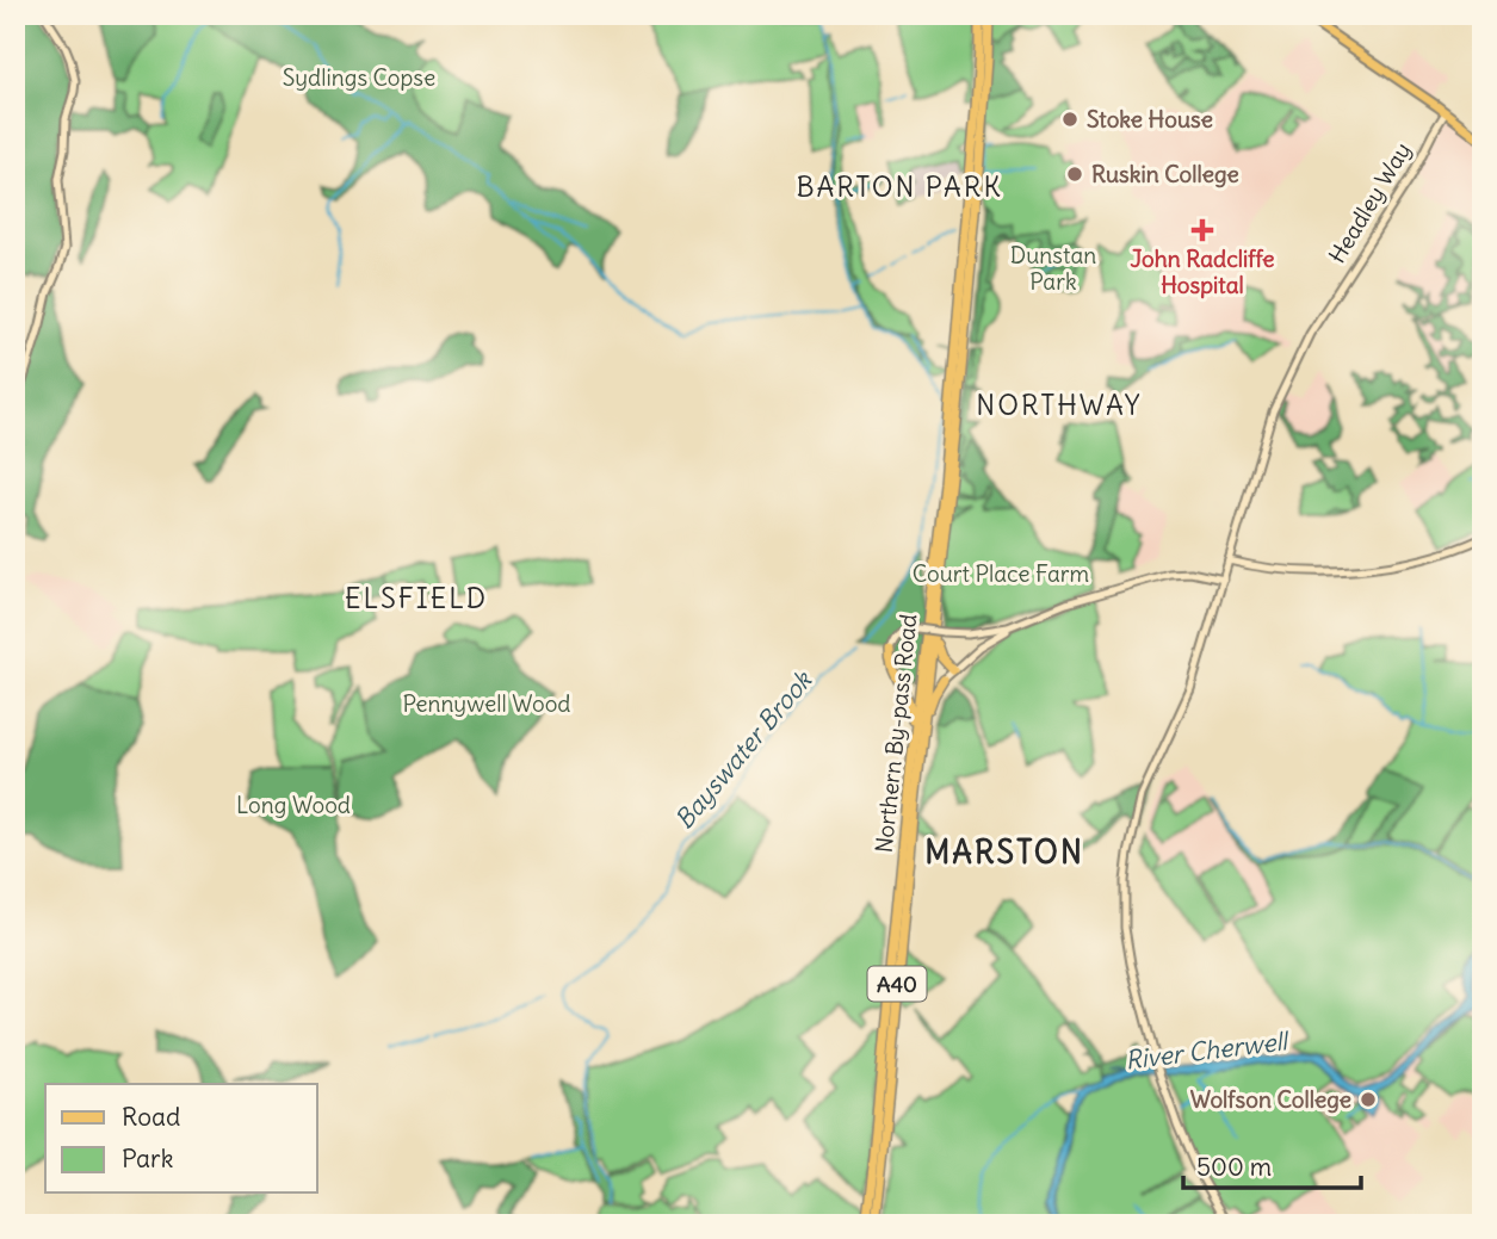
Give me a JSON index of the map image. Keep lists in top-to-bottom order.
{
  "streets": {
    "highway": ["Northern By-pass Road", "A40"],
    "main road": ["Headley Way"]
  },
  "districts": [
    "BARTON PARK",
    "NORTHWAY",
    "ELSFIELD",
    "MARSTON"
  ],
  "water": ["Bayswater Brook", "River Cherwell"],
  "parks": [
    "Sydlings Copse",
    "Dunstan Park",
    "Court Place Farm",
    "Pennywell Wood",
    "Long Wood"
  ],
  "places": {
    "other": ["Stoke House", "Ruskin College", "Wolfson College"],
    "health": ["John Radcliffe Hospital"]
  },
  "legend": ["Road", "Park"],
  "scale_bar": "500 m"
}
